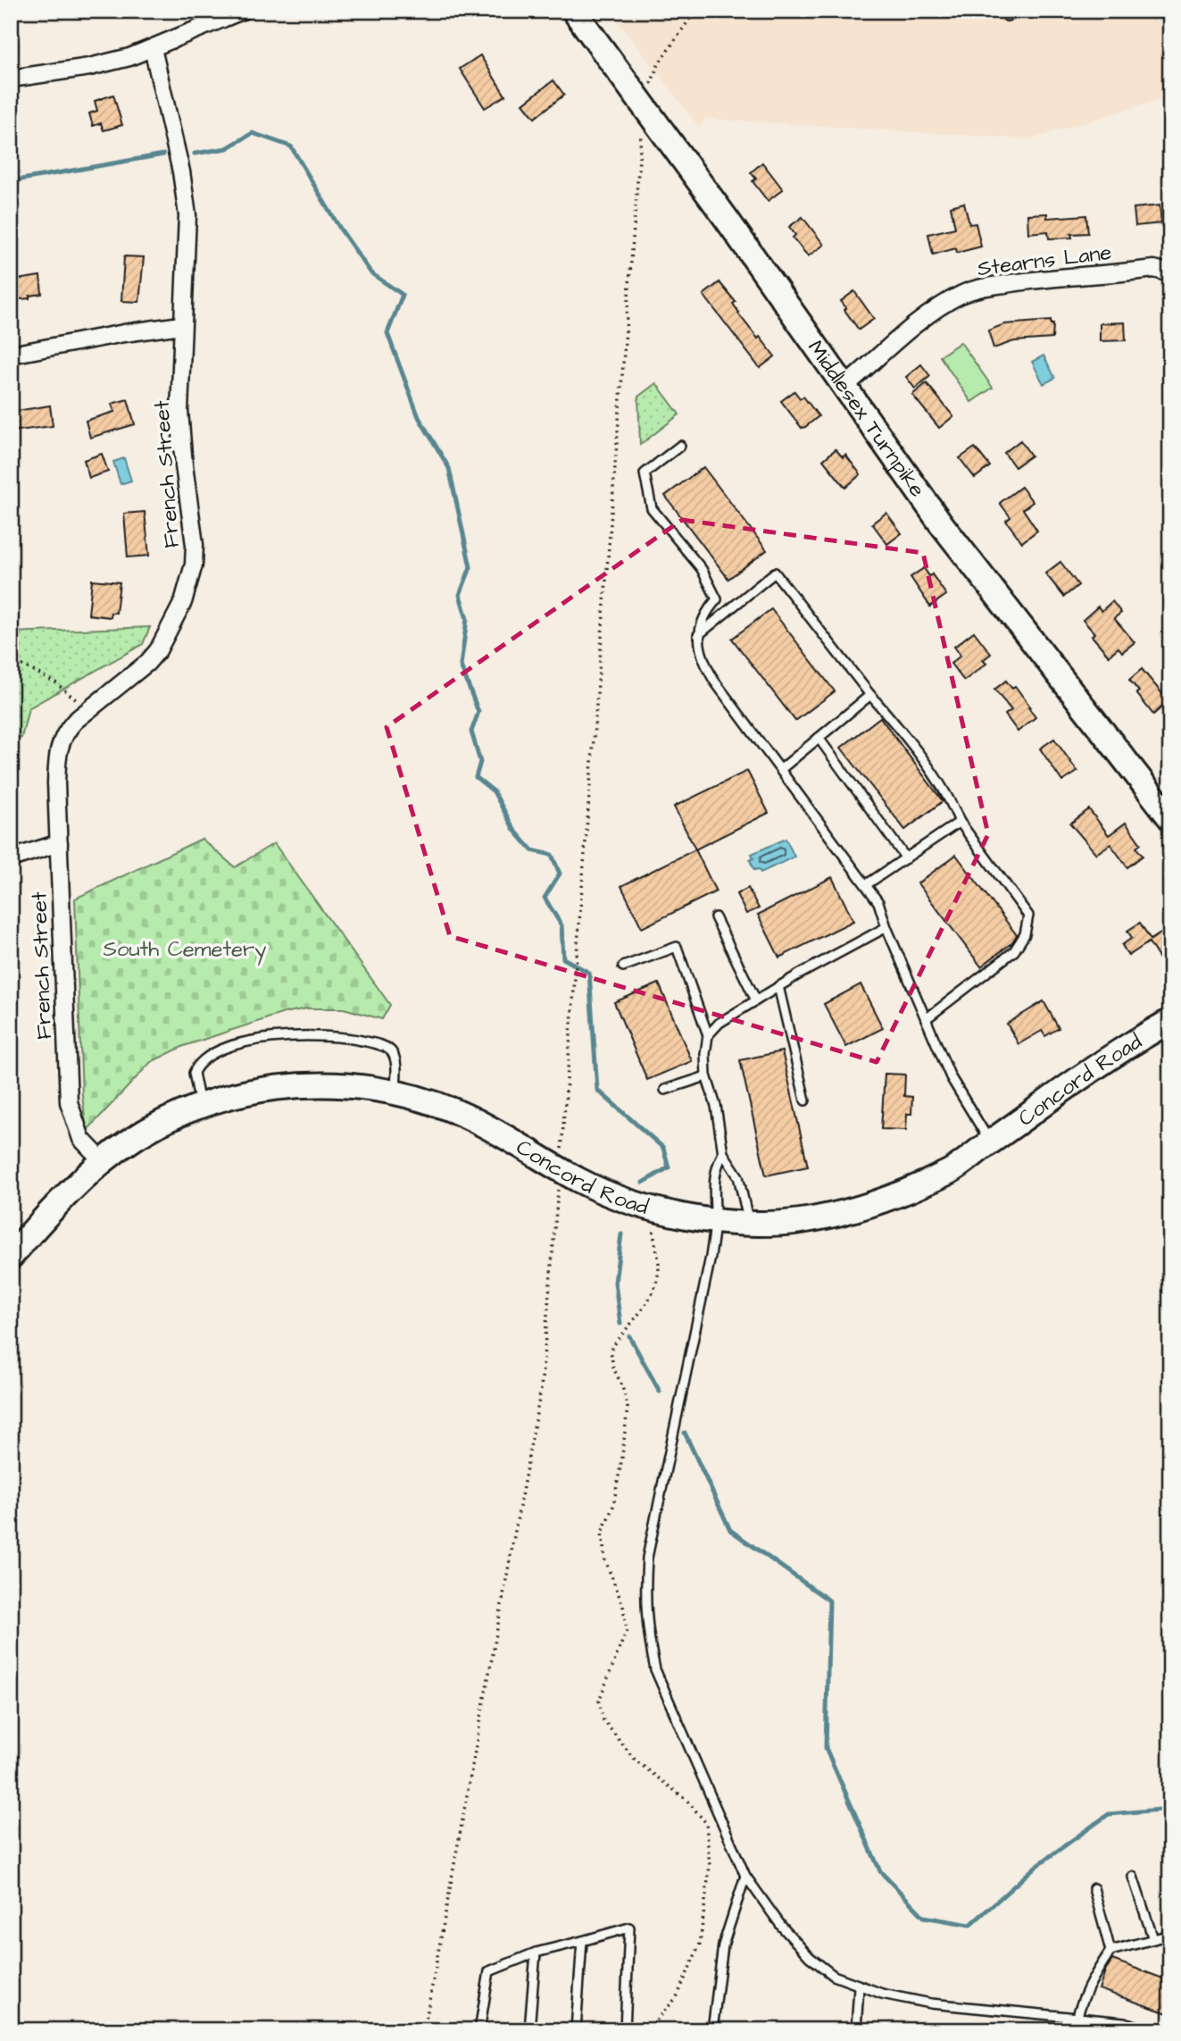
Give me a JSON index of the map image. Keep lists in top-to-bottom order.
{
  "streets": {
    "main road": ["Middlesex Turnpike", "Concord Road"],
    "street": ["Stearns Lane", "French Street"]
  },
  "crossings": [
    ["Stearns Lane", "Middlesex Turnpike"],
    ["French Street", "Concord Road"]
  ],
  "parks": ["South Cemetery"]
}
